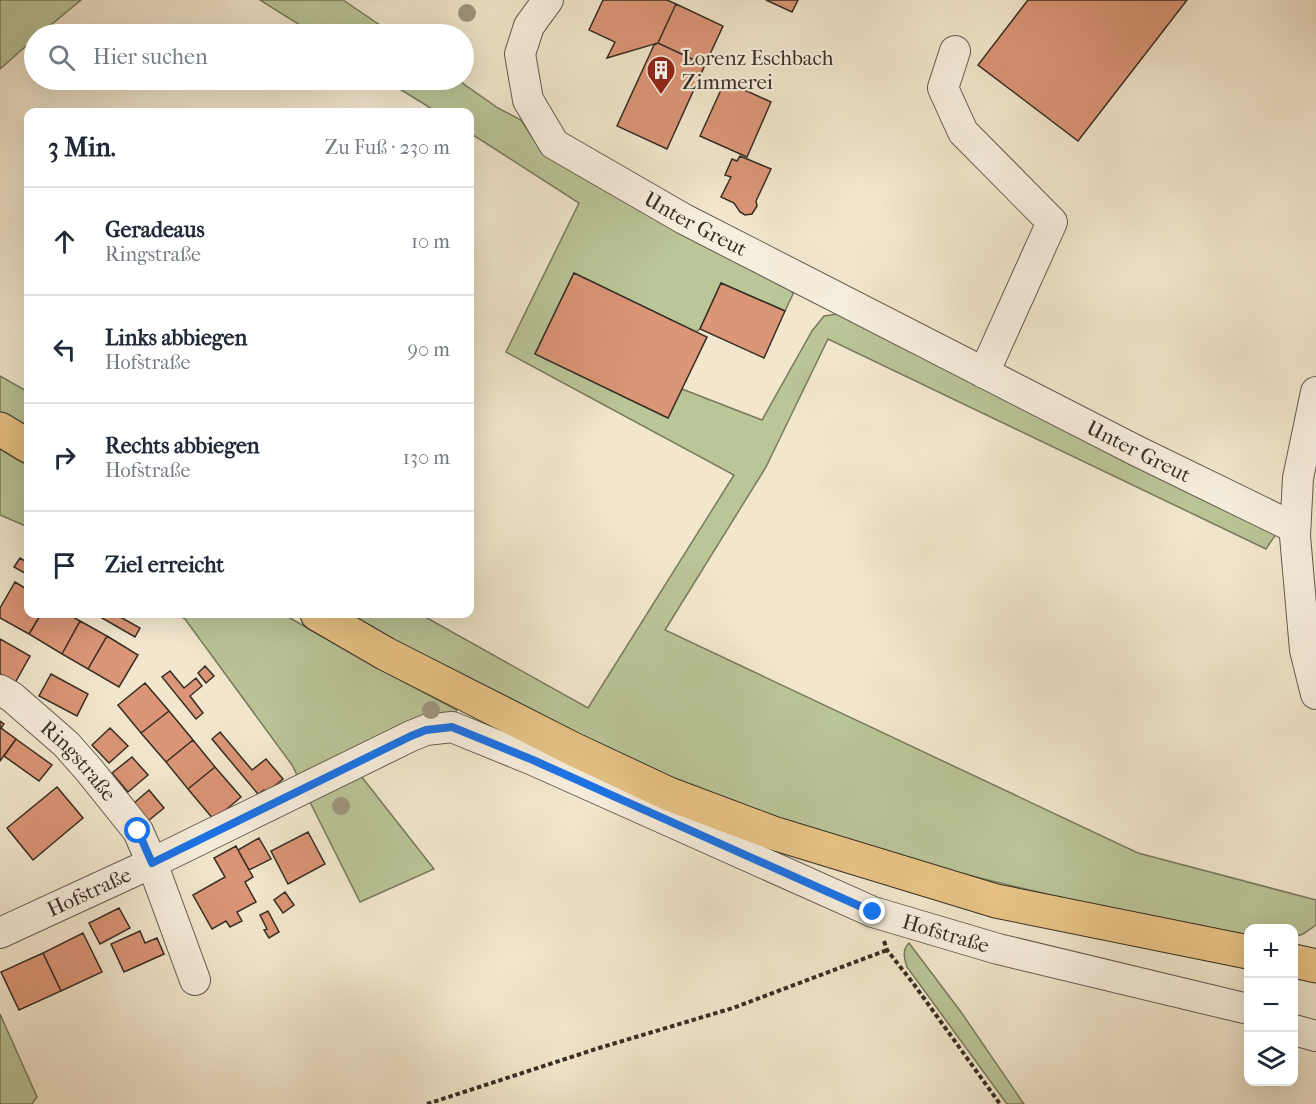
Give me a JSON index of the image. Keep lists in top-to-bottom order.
{
  "streets": {
    "street": ["Unter Greut", "Ringstraße", "Hofstraße"]
  },
  "crossings": [
    ["Ringstraße", "Hofstraße"]
  ],
  "places": {
    "building": ["Lorenz Eschbach Zimmerei"]
  },
  "page": {
    "search": "Hier suchen",
    "heading": ["3 Min.", "Zu Fuß · 230 m"],
    "list": [
      ["Geradeaus", "Ringstraße", "10 m"],
      ["Links abbiegen", "Hofstraße", "90 m"],
      ["Rechts abbiegen", "Hofstraße", "130 m"],
      "Ziel erreicht"
    ],
    "map_buttons": ["+", "−"]
  }
}
